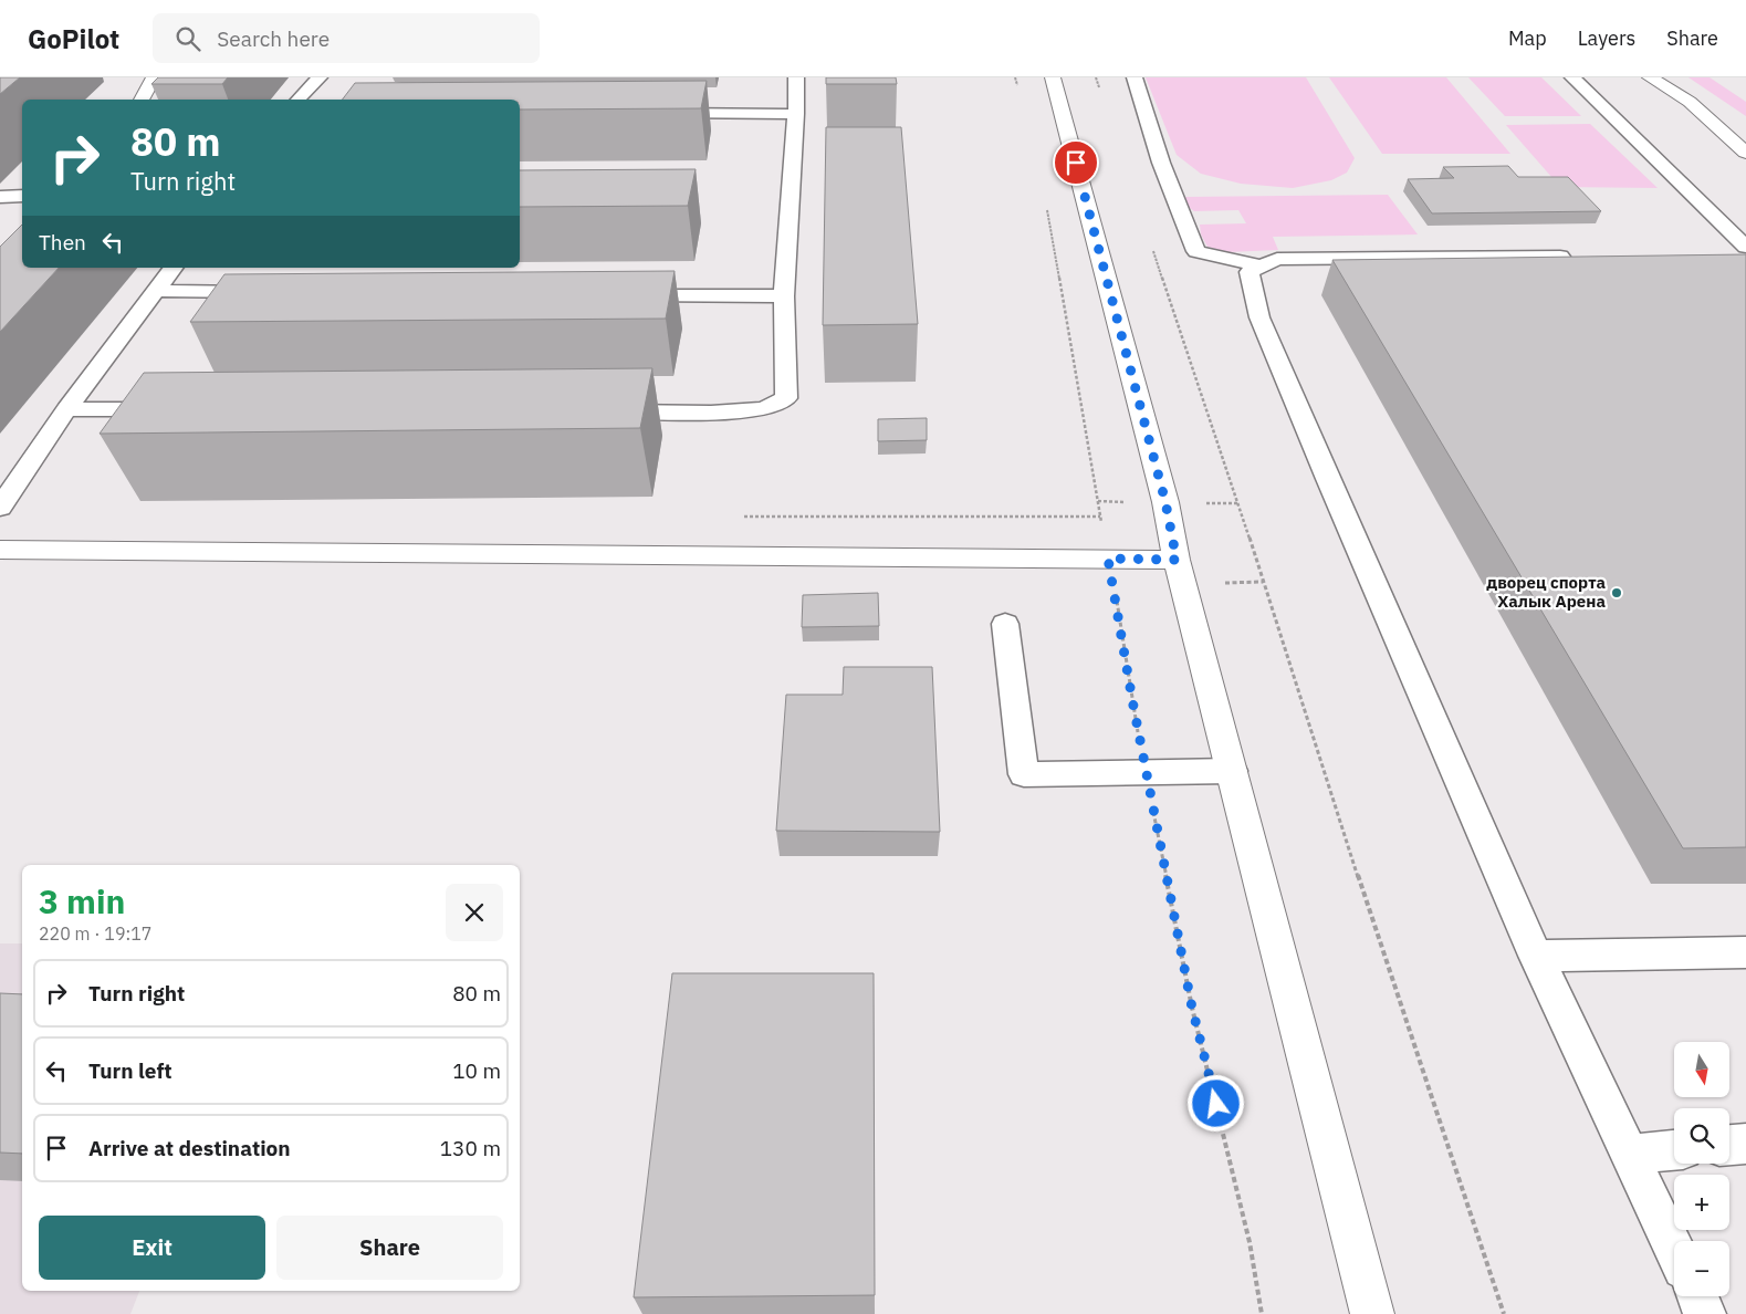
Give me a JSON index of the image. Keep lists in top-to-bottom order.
{
  "places": ["дворец спорта Халык Арена"],
  "north": "bottom",
  "page": {
    "header": "GoPilot",
    "search": "Search here",
    "nav": ["Map", "Layers", "Share"],
    "turn": ["80 m", "Turn right"],
    "then": "Then",
    "heading": ["3 min", "220 m · 19:17"],
    "list": [
      {
        "name": "Turn right",
        "value": "80 m"
      },
      {
        "name": "Turn left",
        "value": "10 m"
      },
      {
        "name": "Arrive at destination",
        "value": "130 m"
      }
    ],
    "map_buttons": ["+", "−"],
    "buttons": ["Exit", "Share"]
  }
}
